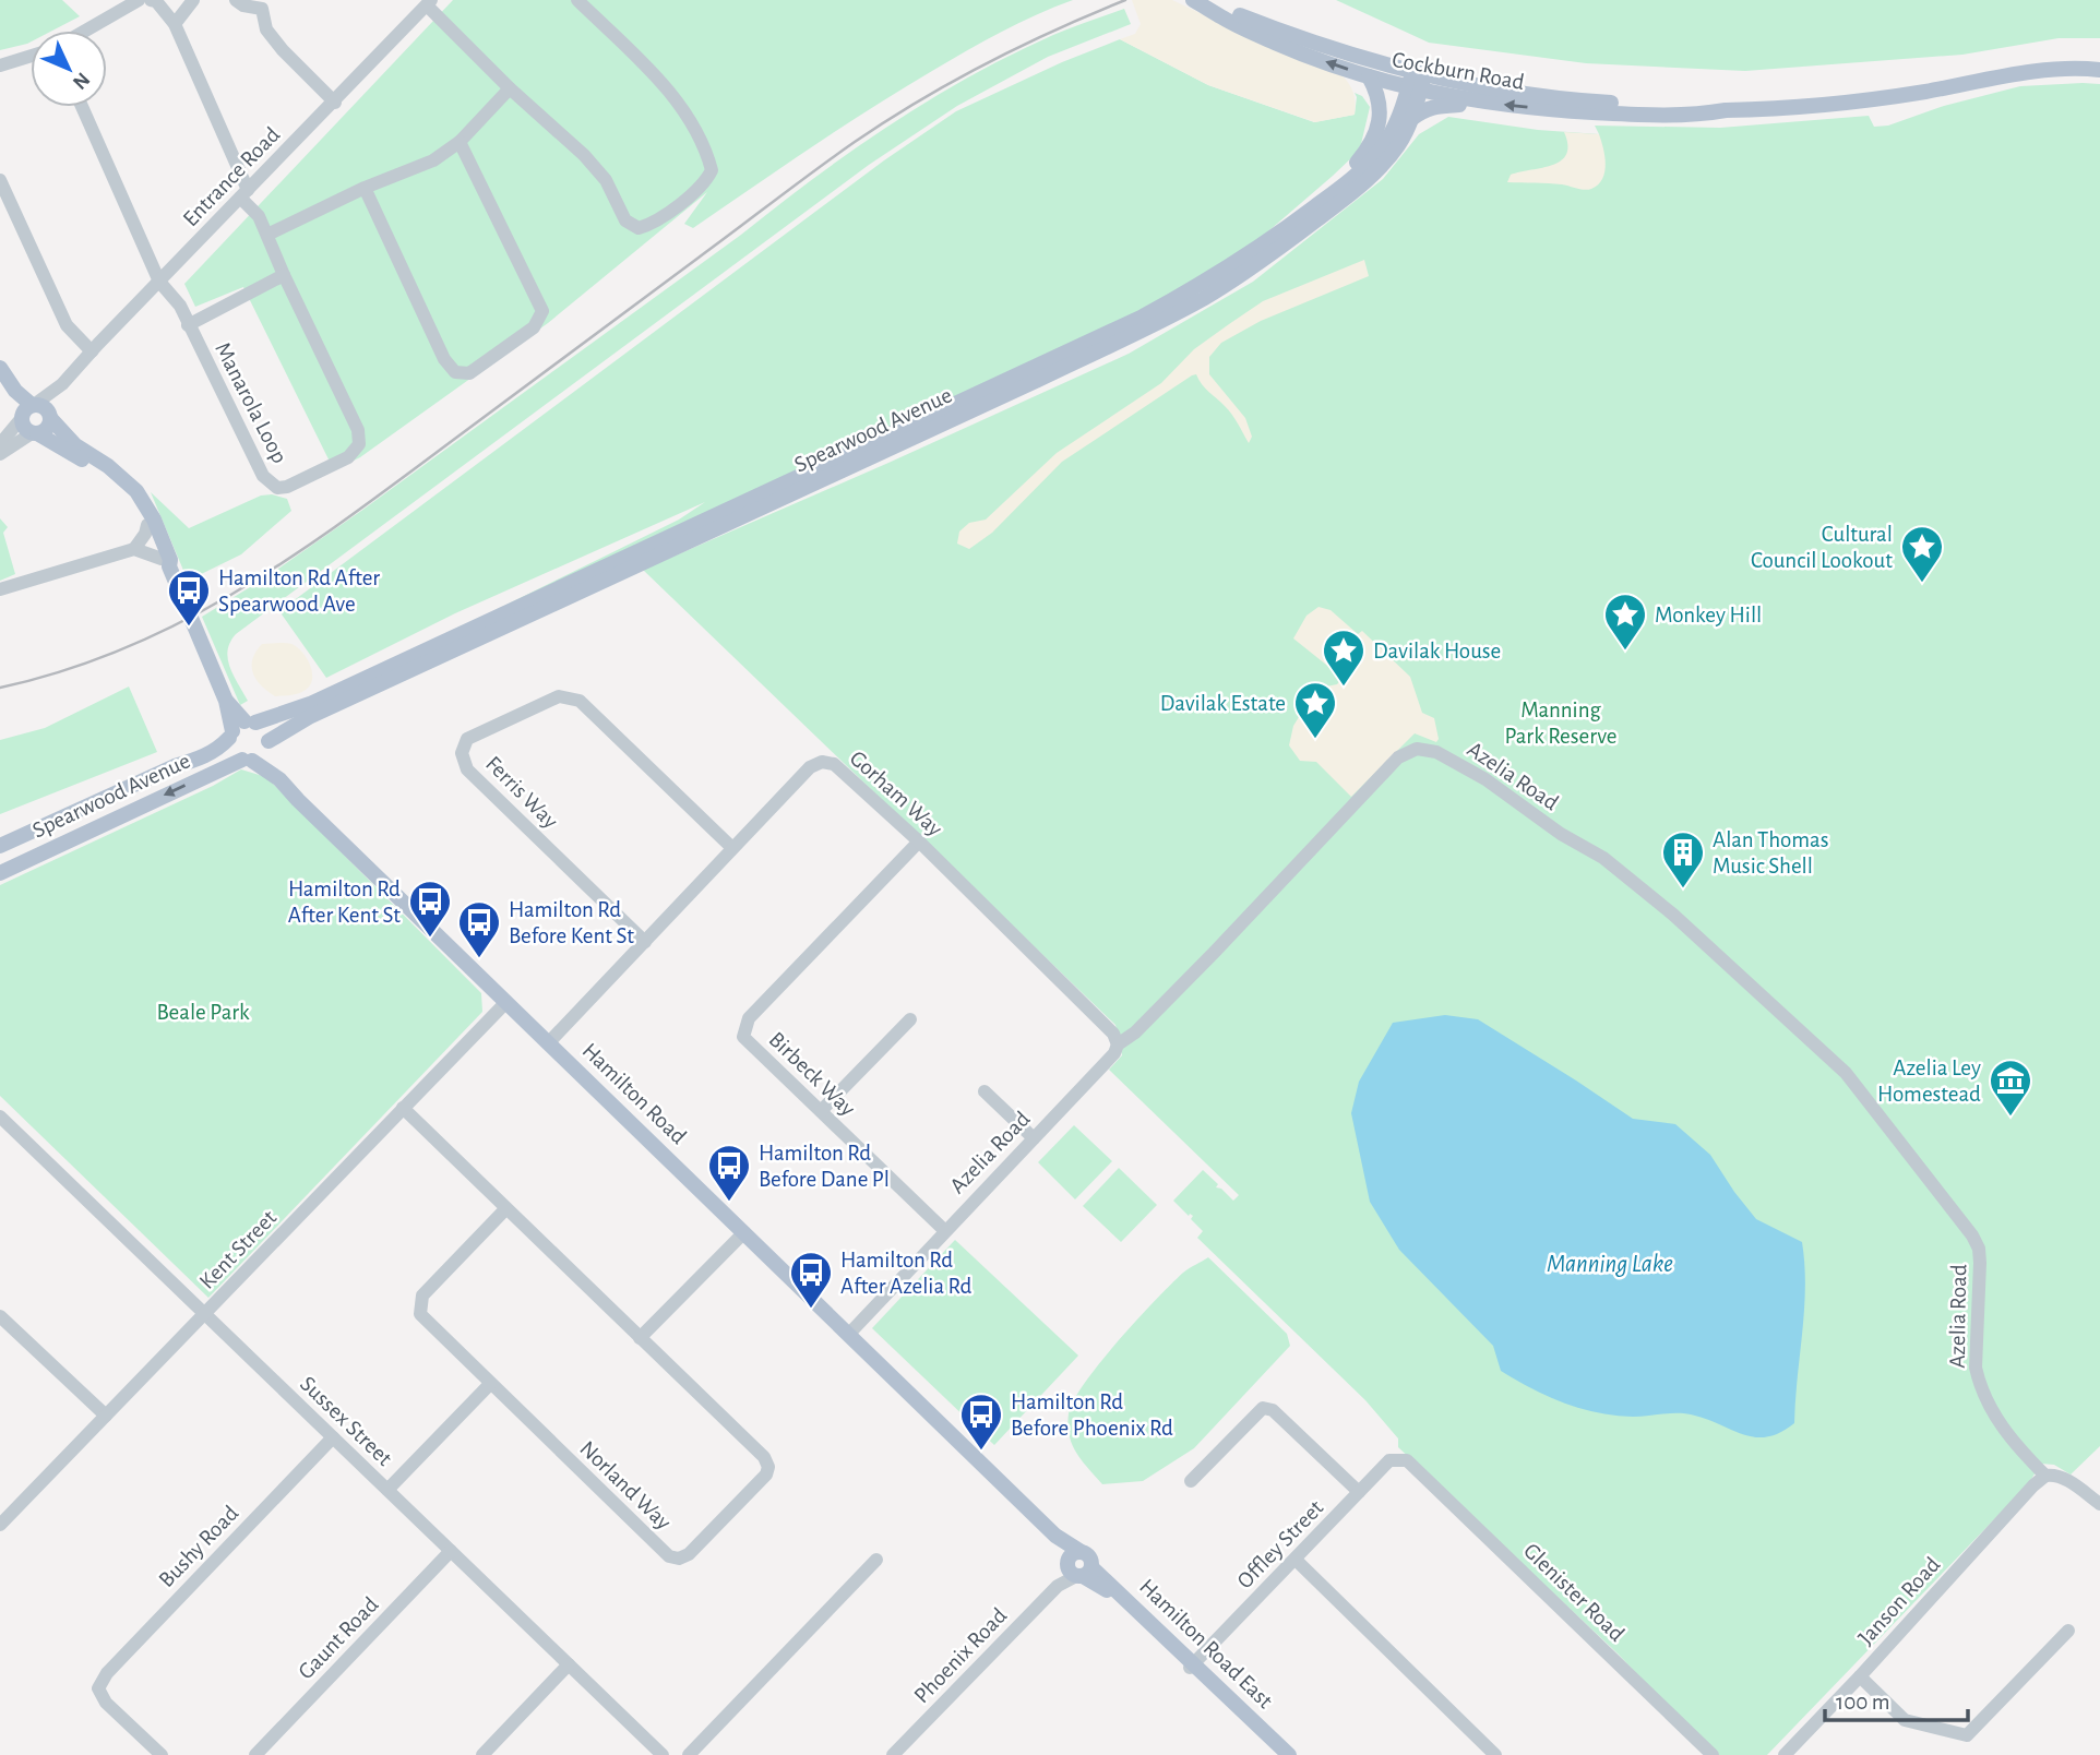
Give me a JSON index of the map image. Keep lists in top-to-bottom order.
{
  "streets": {
    "main road": [
      "Cockburn Road",
      "Spearwood Avenue",
      "Hamilton Road",
      "Hamilton Road East"
    ],
    "street": [
      "Entrance Road",
      "Manarola Loop",
      "Azelia Road",
      "Ferris Way",
      "Gorham Way",
      "Birbeck Way",
      "Kent Street",
      "Sussex Street",
      "Norland Way",
      "Offley Street",
      "Bushy Road",
      "Glenister Road",
      "Janson Road",
      "Gaunt Road",
      "Phoenix Road"
    ]
  },
  "crossings": [
    ["Cockburn Road", "Spearwood Avenue"],
    ["Entrance Road", "Manarola Loop"],
    ["Spearwood Avenue", "Hamilton Road"],
    ["Azelia Road", "Gorham Way"],
    ["Azelia Road", "Birbeck Way"],
    ["Azelia Road", "Hamilton Road"],
    ["Azelia Road", "Janson Road"],
    ["Ferris Way", "Gorham Way"],
    ["Gorham Way", "Birbeck Way"],
    ["Gorham Way", "Hamilton Road"],
    ["Hamilton Road", "Kent Street"],
    ["Hamilton Road", "Hamilton Road East"],
    ["Hamilton Road", "Phoenix Road"],
    ["Kent Street", "Sussex Street"],
    ["Kent Street", "Norland Way"],
    ["Sussex Street", "Bushy Road"],
    ["Sussex Street", "Gaunt Road"],
    ["Offley Street", "Glenister Road"],
    ["Offley Street", "Hamilton Road East"],
    ["Hamilton Road East", "Phoenix Road"]
  ],
  "water": ["Manning Lake"],
  "parks": ["Manning Park Reserve", "Beale Park"],
  "places": {
    "place": [
      "Cultural Council Lookout",
      "Monkey Hill",
      "Davilak House",
      "Davilak Estate"
    ],
    "bus stop": [
      "Hamilton Rd After Spearwood Ave",
      "Hamilton Rd After Kent St",
      "Hamilton Rd Before Kent St",
      "Hamilton Rd Before Dane Pl",
      "Hamilton Rd After Azelia Rd",
      "Hamilton Rd Before Phoenix Rd"
    ],
    "building": ["Alan Thomas Music Shell"],
    "museum": ["Azelia Ley Homestead"]
  },
  "scale_bar": "100 m",
  "north": "bottom right"
}
